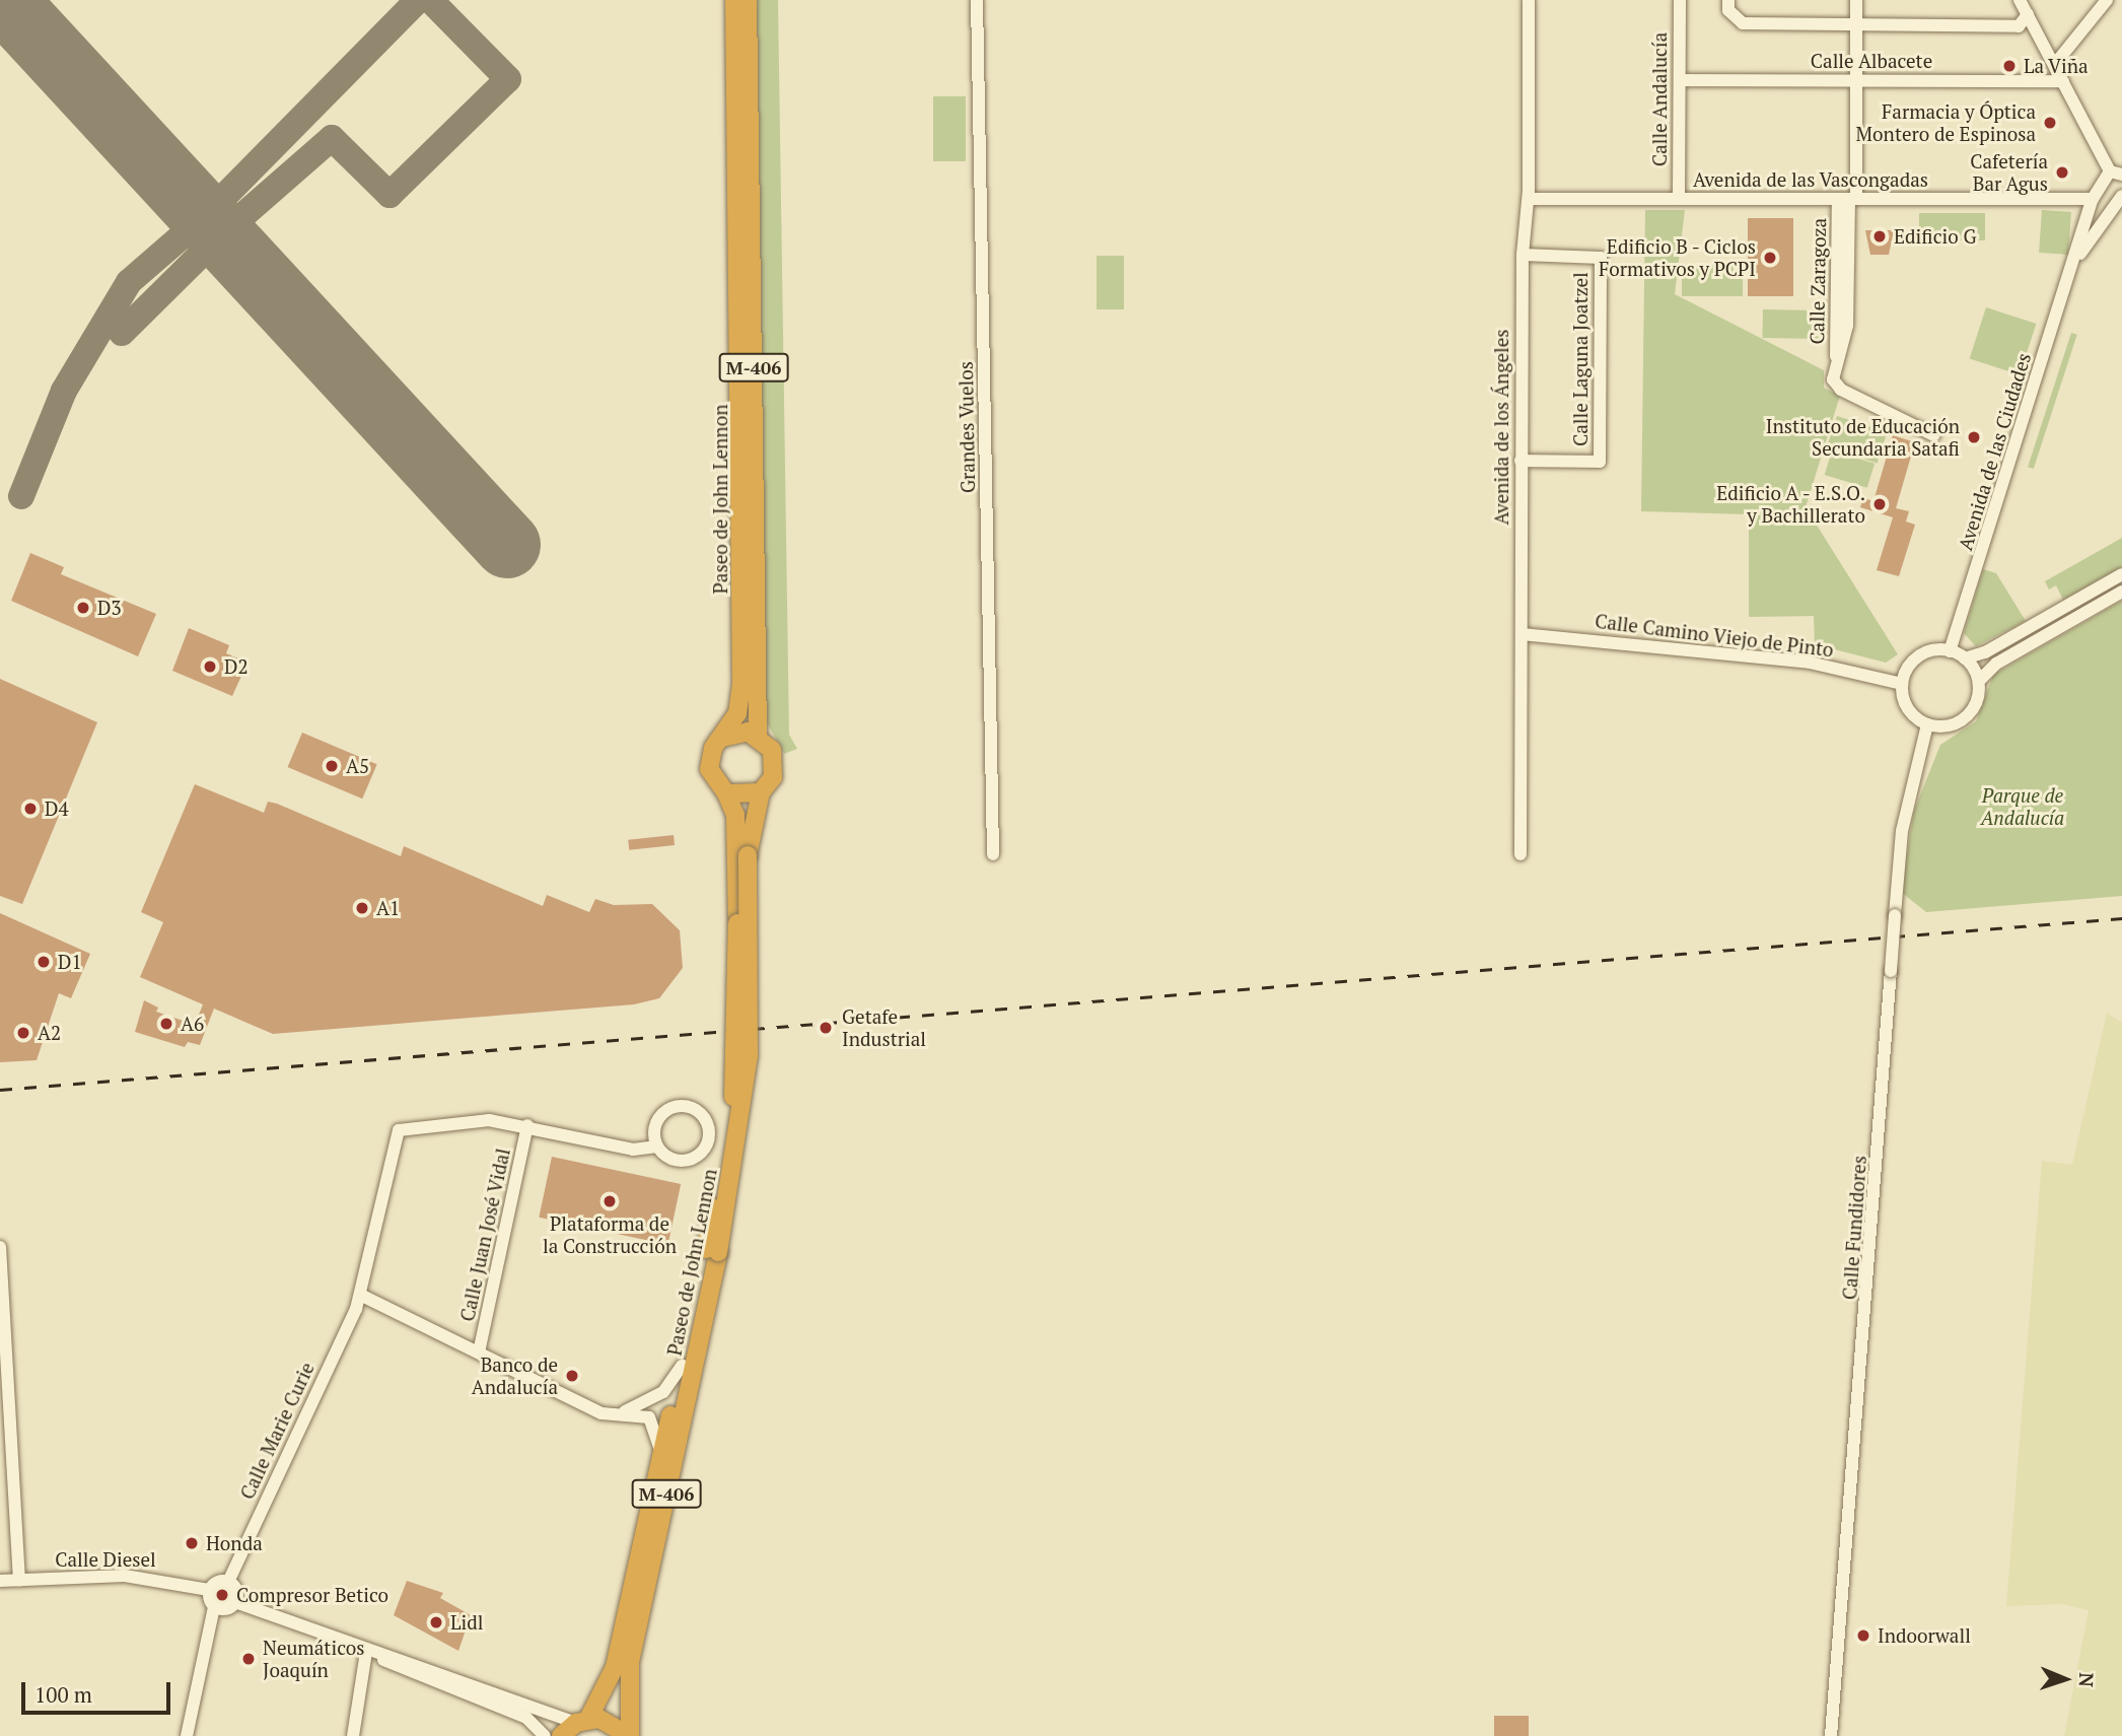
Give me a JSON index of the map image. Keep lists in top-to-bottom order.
{
  "streets": {
    "highway": ["M-406", "Paseo de John Lennon"],
    "street": [
      "Calle Albacete",
      "Calle Andalucía",
      "Avenida de las Vascongadas",
      "Calle Zaragoza",
      "Calle Laguna Joatzel",
      "Grandes Vuelos",
      "Avenida de los Ángeles",
      "Avenida de las Ciudades",
      "Calle Camino Viejo de Pinto",
      "Calle Fundidores",
      "Calle Juan José Vidal",
      "Calle Marie Curie",
      "Calle Diesel"
    ]
  },
  "crossings": [
    ["Calle Albacete", "Calle Andalucía"],
    ["Calle Albacete", "Calle Zaragoza"],
    ["Calle Andalucía", "Avenida de las Vascongadas"],
    ["Avenida de las Vascongadas", "Calle Zaragoza"],
    ["Avenida de las Vascongadas", "Avenida de los Ángeles"],
    ["Avenida de las Vascongadas", "Avenida de las Ciudades"],
    ["Calle Laguna Joatzel", "Avenida de los Ángeles"],
    ["M-406", "Paseo de John Lennon"],
    ["Avenida de los Ángeles", "Calle Camino Viejo de Pinto"],
    ["Avenida de las Ciudades", "Calle Camino Viejo de Pinto"],
    ["Avenida de las Ciudades", "Calle Fundidores"],
    ["Calle Camino Viejo de Pinto", "Calle Fundidores"],
    ["Calle Juan José Vidal", "Calle Marie Curie"],
    ["Calle Marie Curie", "Calle Diesel"]
  ],
  "parks": ["Parque de Andalucía"],
  "places": [
    "La Viña",
    "Farmacia y Óptica Montero de Espinosa",
    "Cafetería Bar Agus",
    "Edificio G",
    "Edificio B - Ciclos Formativos y PCPI",
    "Instituto de Educación Secundaria Satafi",
    "Edificio A - E.S.O. y Bachillerato",
    "D3",
    "D2",
    "A5",
    "D4",
    "A1",
    "D1",
    "A6",
    "Getafe Industrial",
    "A2",
    "Plataforma de la Construcción",
    "Banco de Andalucía",
    "Honda",
    "Compresor Betico",
    "Lidl",
    "Indoorwall",
    "Neumáticos Joaquín"
  ],
  "scale_bar": "100 m",
  "north": "right"
}
